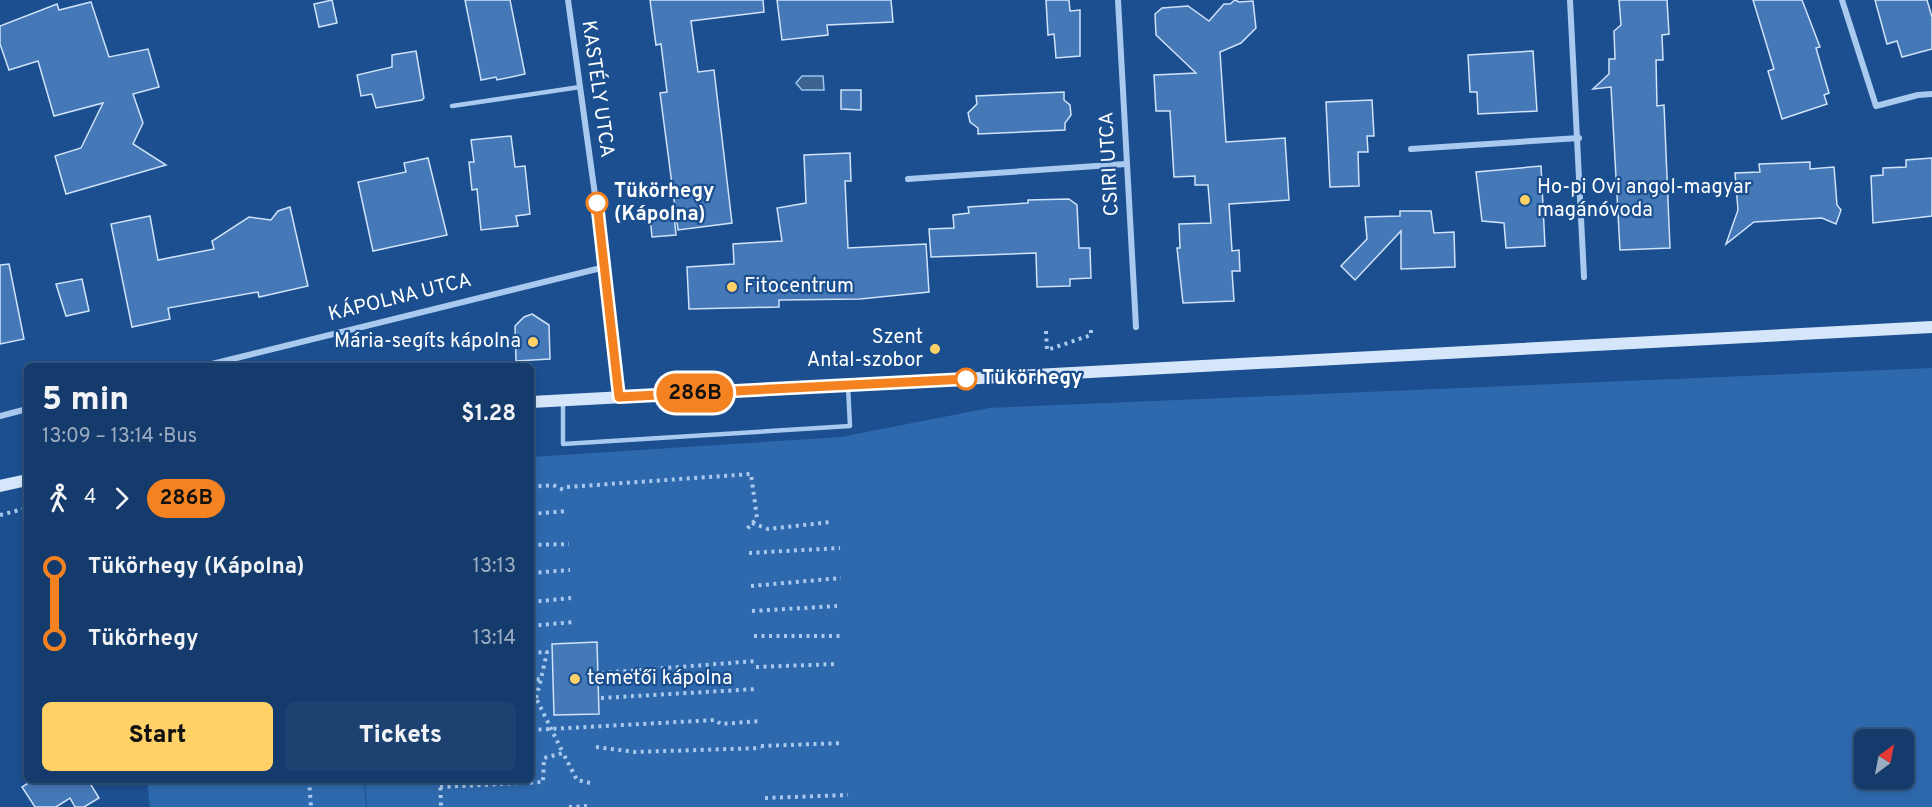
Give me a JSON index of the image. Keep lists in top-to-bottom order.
{
  "streets": {
    "street": ["KASTÉLY UTCA", "CSIRI UTCA", "KÁPOLNA UTCA"]
  },
  "crossings": [
    ["KASTÉLY UTCA", "KÁPOLNA UTCA"]
  ],
  "places": [
    "Ho-pi Ovi angol-magyar magánóvoda",
    "Tükörhegy (Kápolna)",
    "Fitocentrum",
    "Mária-segíts kápolna",
    "Szent Antal-szobor",
    "Tükörhegy",
    "temetői kápolna"
  ],
  "lines": ["bus line 286B"],
  "north": "top right",
  "page": {
    "on_map": "286B",
    "heading": ["5 min", "13:09 – 13:14 · Bus", "$1.28"],
    "legs": ["4", "286B"],
    "list": [
      {
        "name": "Tükörhegy (Kápolna)",
        "value": "13:13"
      },
      {
        "name": "Tükörhegy",
        "value": "13:14"
      }
    ],
    "buttons": ["Start", "Tickets"]
  }
}
